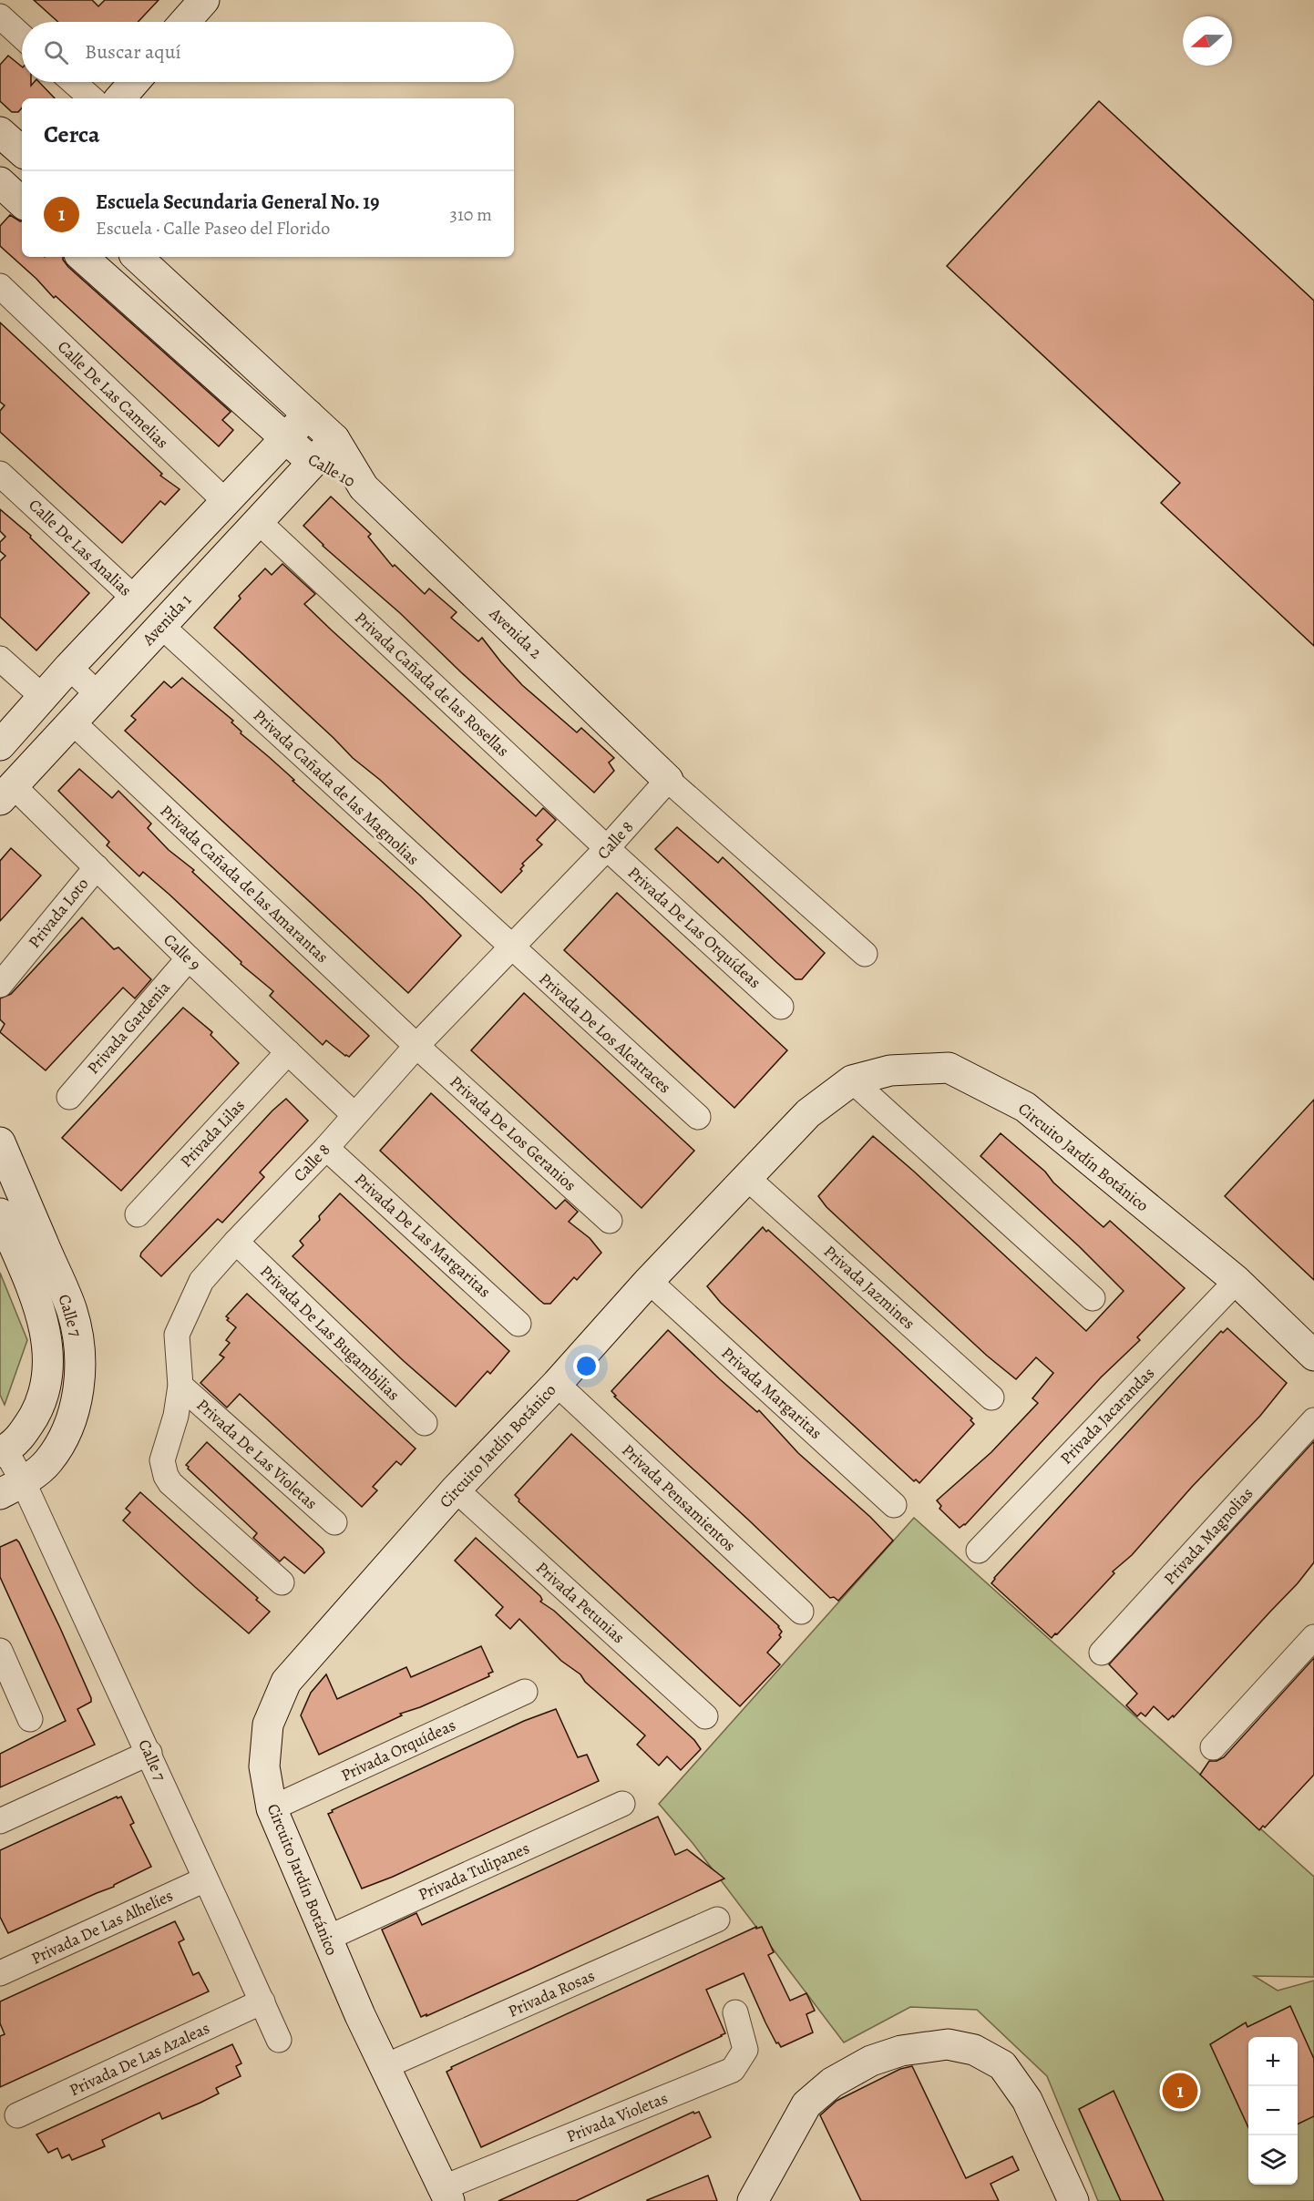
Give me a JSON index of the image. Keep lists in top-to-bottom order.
{
  "streets": {
    "street": [
      "Calle De Las Camelias",
      "Calle 10",
      "Calle De Las Analias",
      "Avenida 1",
      "Avenida 2",
      "Privada Cañada de las Rosellas",
      "Privada Cañada de las Magnolias",
      "Calle 8",
      "Privada Cañada de las Amarantas",
      "Privada Loto",
      "Privada De Las Orquídeas",
      "Calle 9",
      "Privada Gardenia",
      "Privada De Los Alcatraces",
      "Privada Lilas",
      "Privada De Los Geranios",
      "Circuito Jardín Botánico",
      "Privada De Las Margaritas",
      "Privada Jazmines",
      "Calle 7",
      "Privada De Las Bugambilias",
      "Privada Margaritas",
      "Privada Jacarandas",
      "Privada De Las Violetas",
      "Privada Pensamientos",
      "Privada Magnolias",
      "Privada Petunias",
      "Privada Orquídeas",
      "Privada Tulipanes",
      "Privada De Las Alhelíes",
      "Privada Rosas",
      "Privada De Las Azaleas",
      "Privada Violetas"
    ]
  },
  "crossings": [
    ["Calle 10", "Avenida 1"],
    ["Calle 10", "Avenida 2"],
    ["Avenida 1", "Privada Cañada de las Rosellas"],
    ["Avenida 1", "Privada Cañada de las Magnolias"],
    ["Avenida 1", "Privada Cañada de las Amarantas"],
    ["Avenida 1", "Calle 9"],
    ["Avenida 2", "Calle 8"],
    ["Privada Cañada de las Rosellas", "Calle 8"],
    ["Privada Cañada de las Rosellas", "Privada De Las Orquídeas"],
    ["Privada Cañada de las Magnolias", "Calle 8"],
    ["Privada Cañada de las Magnolias", "Privada De Los Alcatraces"],
    ["Calle 8", "Privada Cañada de las Amarantas"],
    ["Calle 8", "Privada De Las Orquídeas"],
    ["Calle 8", "Calle 9"],
    ["Calle 8", "Privada De Los Alcatraces"],
    ["Calle 8", "Privada De Los Geranios"],
    ["Calle 8", "Privada De Las Margaritas"],
    ["Calle 8", "Privada De Las Bugambilias"],
    ["Calle 8", "Privada De Las Violetas"],
    ["Privada Cañada de las Amarantas", "Privada De Los Geranios"],
    ["Privada Loto", "Calle 9"],
    ["Calle 9", "Privada Gardenia"],
    ["Calle 9", "Privada Lilas"],
    ["Circuito Jardín Botánico", "Privada Jazmines"],
    ["Circuito Jardín Botánico", "Privada Margaritas"],
    ["Circuito Jardín Botánico", "Privada Jacarandas"],
    ["Circuito Jardín Botánico", "Privada Pensamientos"],
    ["Circuito Jardín Botánico", "Privada Petunias"],
    ["Circuito Jardín Botánico", "Privada Orquídeas"],
    ["Circuito Jardín Botánico", "Privada Tulipanes"],
    ["Circuito Jardín Botánico", "Privada Rosas"],
    ["Circuito Jardín Botánico", "Privada Violetas"],
    ["Calle 7", "Privada De Las Alhelíes"],
    ["Calle 7", "Privada De Las Azaleas"]
  ],
  "north": "left",
  "page": {
    "search": "Buscar aquí",
    "heading": "Cerca",
    "list": [
      {
        "mark": "1",
        "name": "Escuela Secundaria General No. 19",
        "note": "Escuela · Calle Paseo del Florido",
        "value": "310 m"
      }
    ],
    "map_buttons": ["+", "−"],
    "pins": "1"
  }
}
